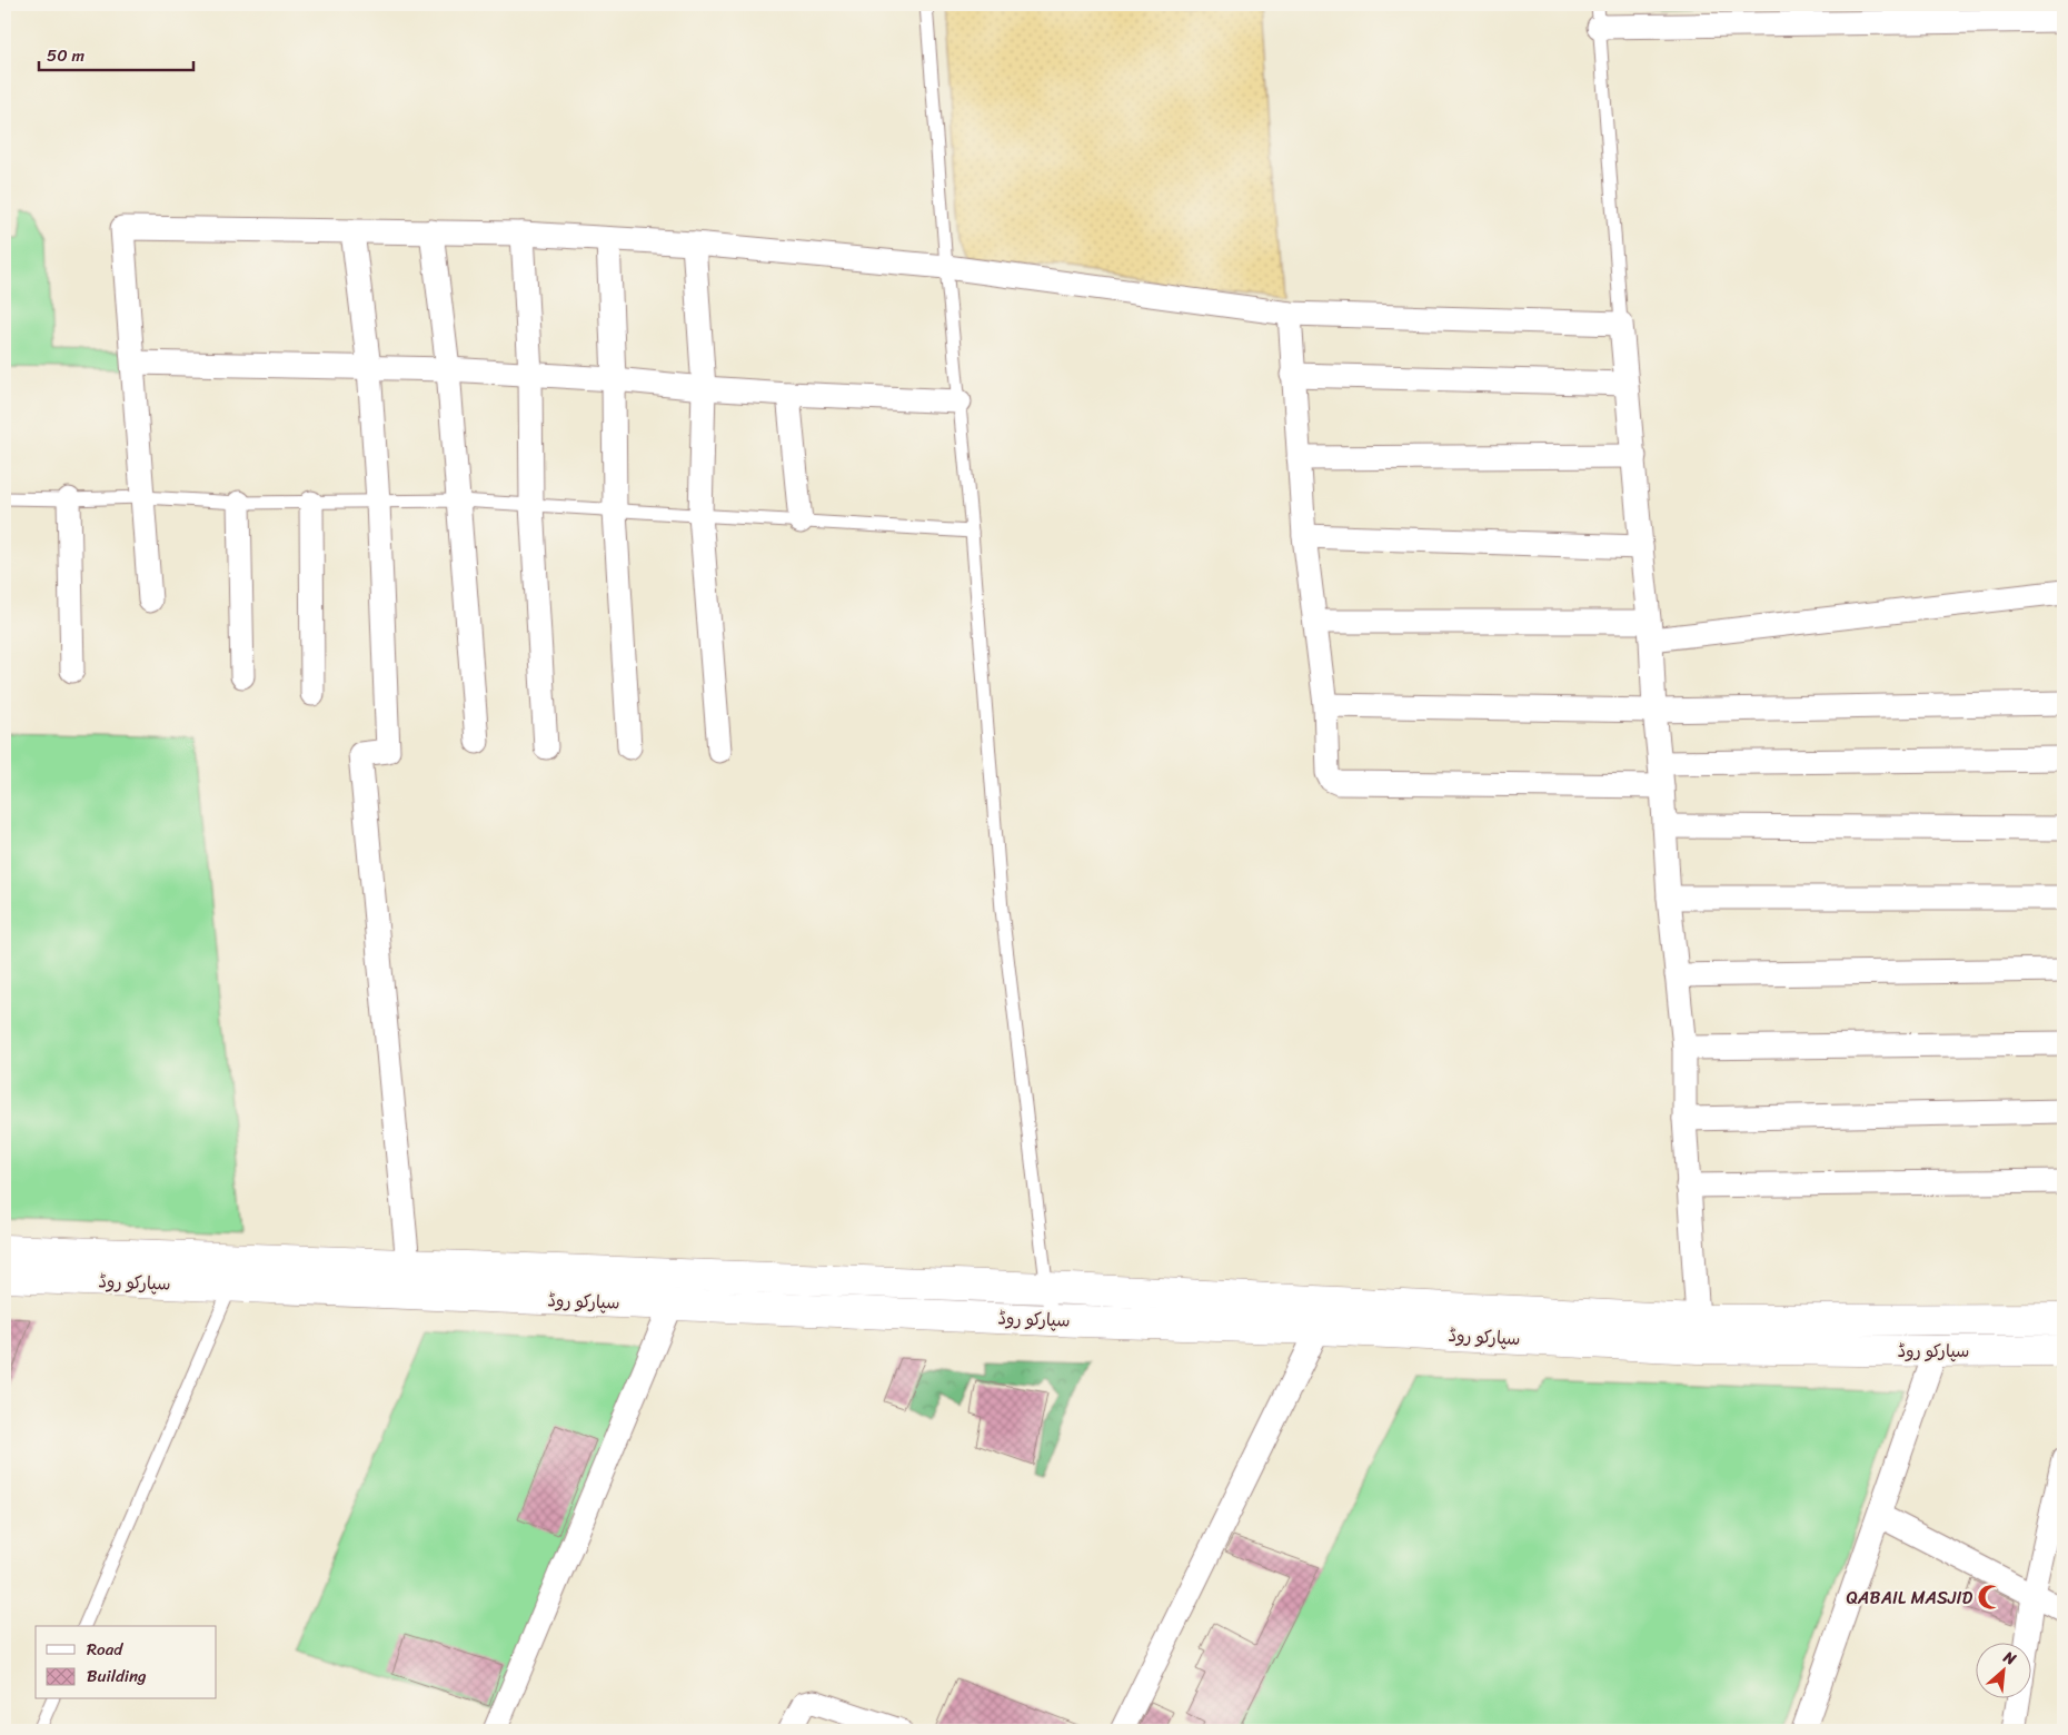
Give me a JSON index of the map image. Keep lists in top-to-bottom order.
{
  "streets": {
    "street": ["سپارکو روڈ"]
  },
  "places": {
    "mosque": ["QABAIL MASJID"]
  },
  "legend": ["Road", "Building"],
  "scale_bar": "50 m",
  "north": "top right"
}
